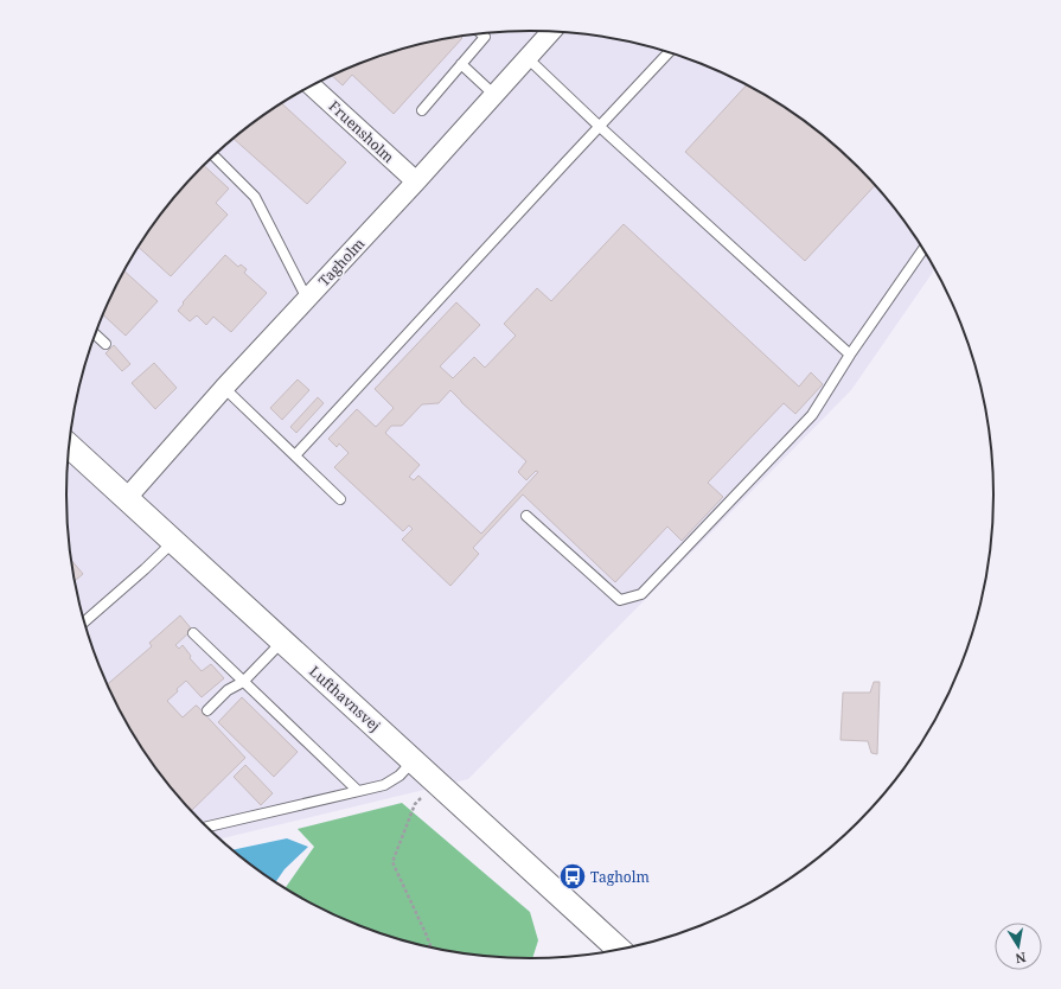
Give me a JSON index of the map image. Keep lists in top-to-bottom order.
{
  "streets": {
    "street": ["Fruensholm", "Tagholm", "Lufthavnsvej"]
  },
  "crossings": [
    ["Fruensholm", "Tagholm"],
    ["Tagholm", "Lufthavnsvej"]
  ],
  "places": {
    "bus stop": ["Tagholm"]
  },
  "north": "bottom"
}
